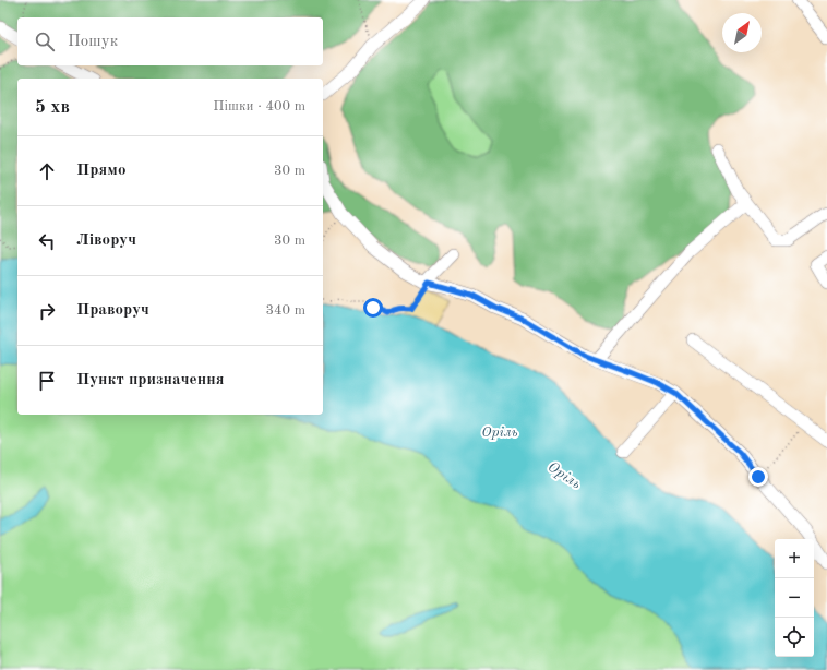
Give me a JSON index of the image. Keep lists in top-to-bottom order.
{
  "water": ["Орiль", "Оріль"],
  "north": "top right",
  "page": {
    "search": "Пошук",
    "heading": ["5 хв", "Пішки · 400 m"],
    "list": [
      ["Прямо", "30 m"],
      ["Ліворуч", "30 m"],
      ["Праворуч", "340 m"],
      "Пункт призначення"
    ],
    "map_buttons": ["+", "−"]
  }
}
